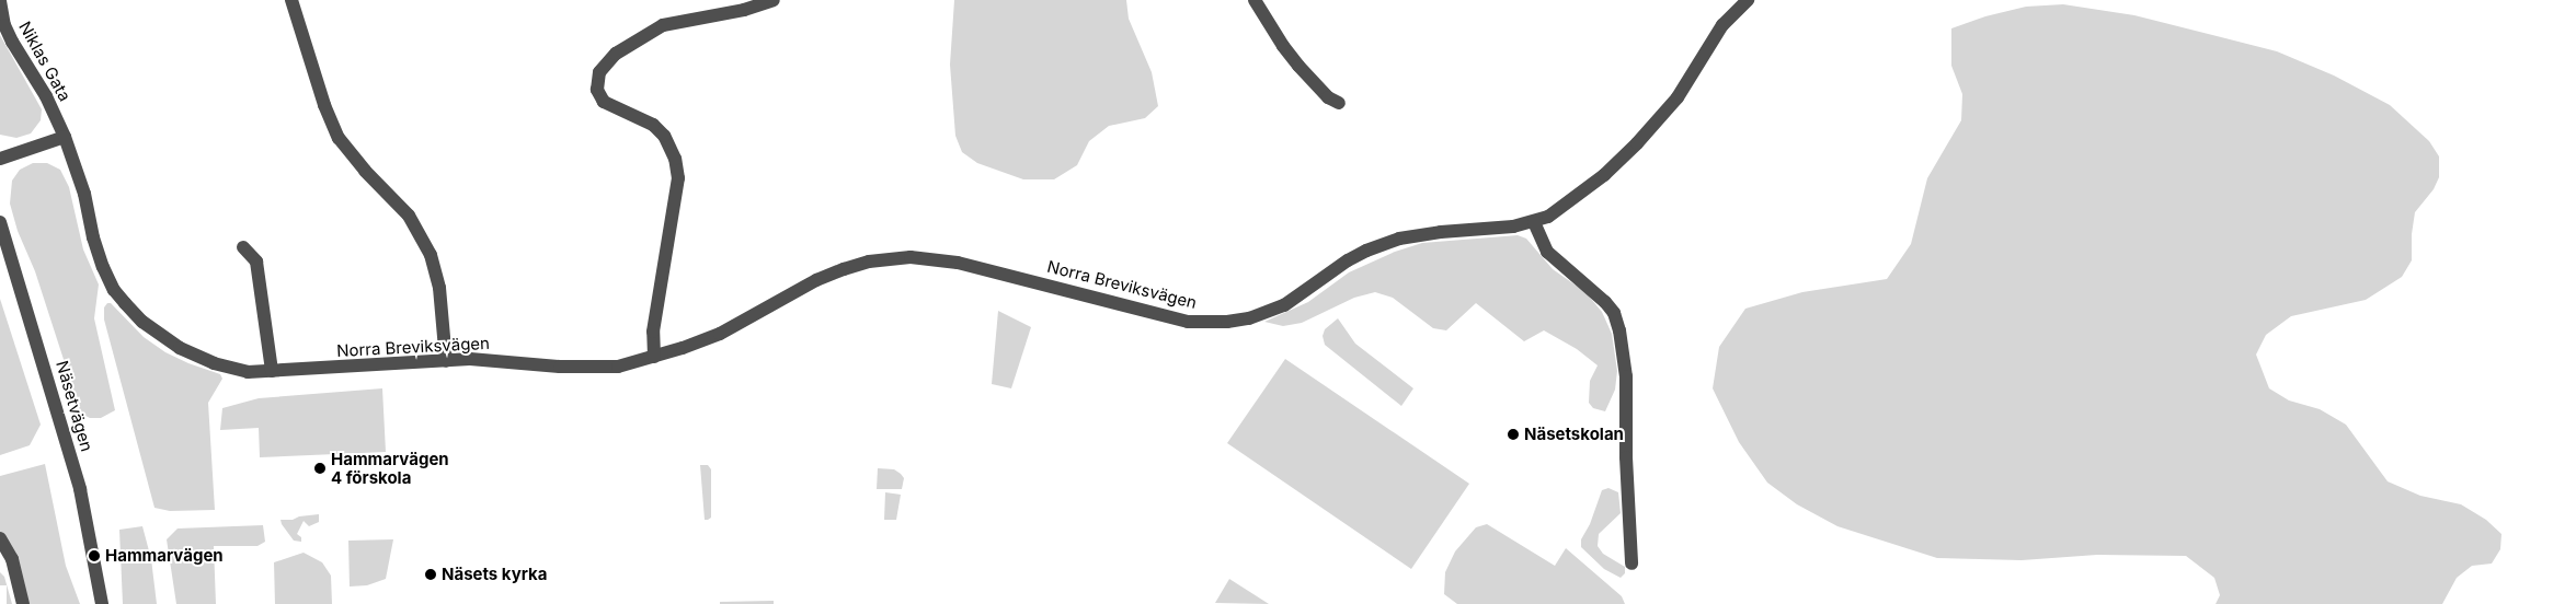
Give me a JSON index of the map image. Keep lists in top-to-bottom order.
{
  "streets": {
    "street": ["Niklas Gata", "Norra Breviksvägen", "Näsetvägen"]
  },
  "crossings": [
    ["Niklas Gata", "Norra Breviksvägen"]
  ],
  "places": [
    "Näsetskolan",
    "Hammarvägen 4 förskola",
    "Hammarvägen",
    "Näsets kyrka"
  ]
}
